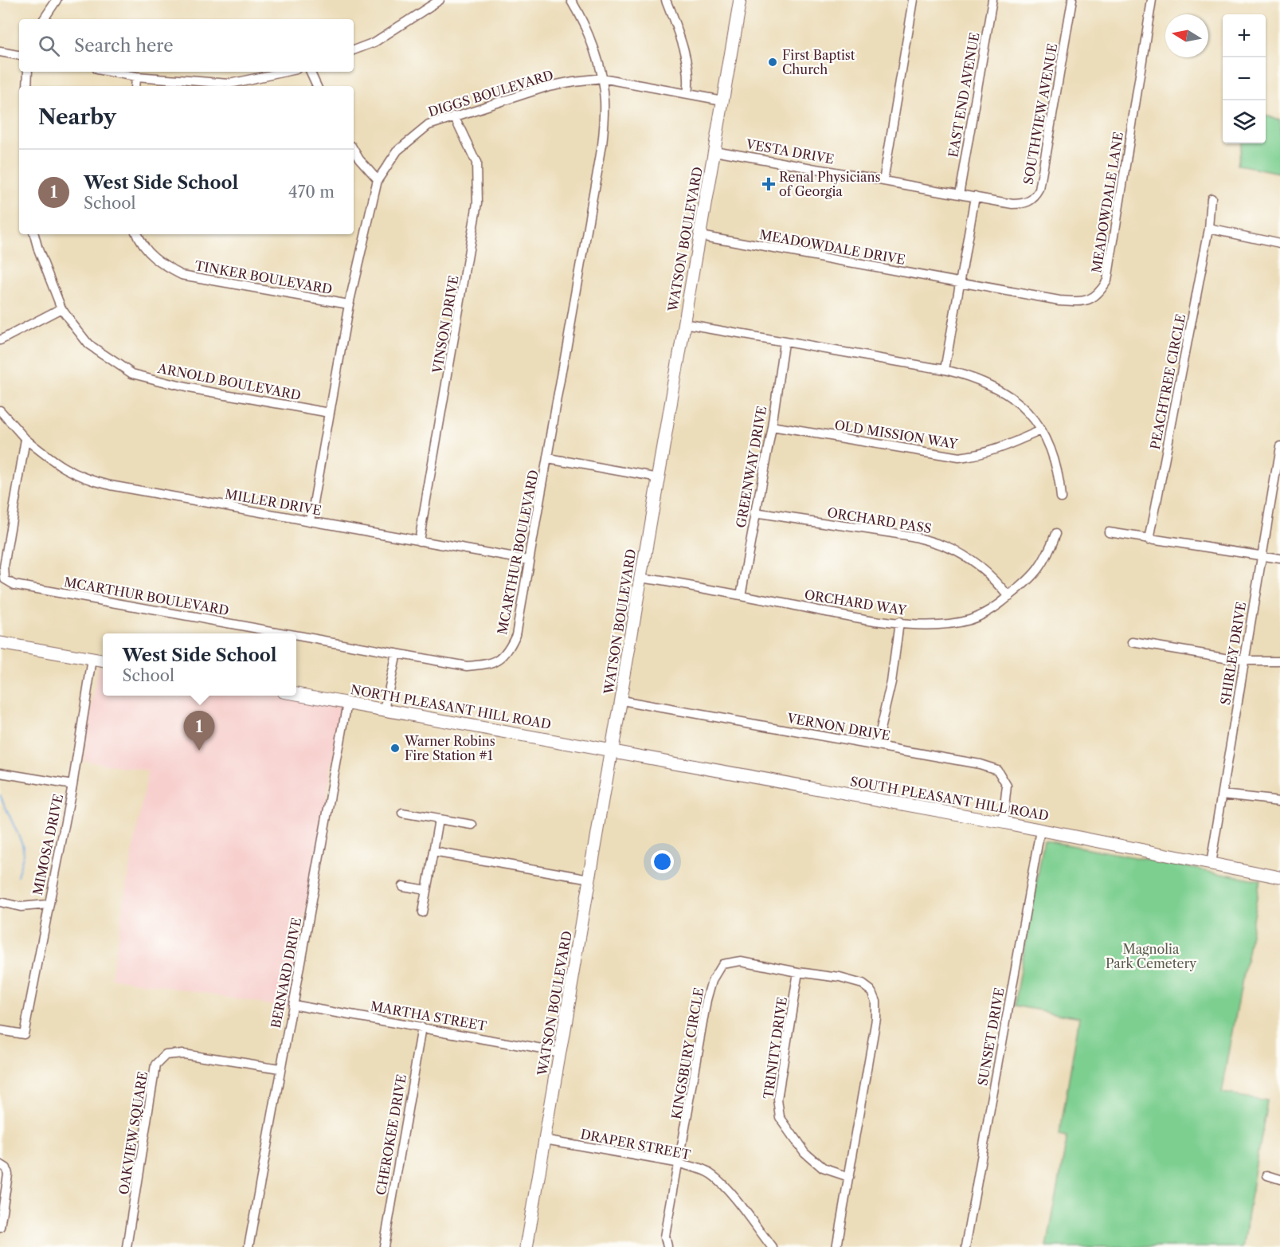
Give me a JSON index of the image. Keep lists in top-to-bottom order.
{
  "streets": {
    "main road": ["WATSON BOULEVARD", "NORTH PLEASANT HILL ROAD", "SOUTH PLEASANT HILL ROAD"],
    "street": [
      "DIGGS BOULEVARD",
      "EAST END AVENUE",
      "SOUTHVIEW AVENUE",
      "VESTA DRIVE",
      "MEADOWDALE LANE",
      "MEADOWDALE DRIVE",
      "TINKER BOULEVARD",
      "VINSON DRIVE",
      "ARNOLD BOULEVARD",
      "PEACHTREE CIRCLE",
      "OLD MISSION WAY",
      "GREENWAY DRIVE",
      "MILLER DRIVE",
      "ORCHARD PASS",
      "MCARTHUR BOULEVARD",
      "ORCHARD WAY",
      "SHIRLEY DRIVE",
      "VERNON DRIVE",
      "MIMOSA DRIVE",
      "BERNARD DRIVE",
      "MARTHA STREET",
      "SUNSET DRIVE",
      "TRINITY DRIVE",
      "KINGSBURY CIRCLE",
      "OAKVIEW SQUARE",
      "CHEROKEE DRIVE",
      "DRAPER STREET"
    ]
  },
  "crossings": [
    ["DIGGS BOULEVARD", "WATSON BOULEVARD"],
    ["DIGGS BOULEVARD", "TINKER BOULEVARD"],
    ["DIGGS BOULEVARD", "VINSON DRIVE"],
    ["DIGGS BOULEVARD", "ARNOLD BOULEVARD"],
    ["DIGGS BOULEVARD", "MILLER DRIVE"],
    ["DIGGS BOULEVARD", "MCARTHUR BOULEVARD"],
    ["EAST END AVENUE", "VESTA DRIVE"],
    ["SOUTHVIEW AVENUE", "VESTA DRIVE"],
    ["VESTA DRIVE", "WATSON BOULEVARD"],
    ["MEADOWDALE LANE", "MEADOWDALE DRIVE"],
    ["WATSON BOULEVARD", "MEADOWDALE DRIVE"],
    ["WATSON BOULEVARD", "ORCHARD WAY"],
    ["WATSON BOULEVARD", "NORTH PLEASANT HILL ROAD"],
    ["WATSON BOULEVARD", "VERNON DRIVE"],
    ["WATSON BOULEVARD", "SOUTH PLEASANT HILL ROAD"],
    ["WATSON BOULEVARD", "MARTHA STREET"],
    ["WATSON BOULEVARD", "DRAPER STREET"],
    ["VINSON DRIVE", "MILLER DRIVE"],
    ["OLD MISSION WAY", "GREENWAY DRIVE"],
    ["GREENWAY DRIVE", "ORCHARD PASS"],
    ["GREENWAY DRIVE", "ORCHARD WAY"],
    ["MILLER DRIVE", "MCARTHUR BOULEVARD"],
    ["ORCHARD PASS", "ORCHARD WAY"],
    ["SHIRLEY DRIVE", "SOUTH PLEASANT HILL ROAD"],
    ["NORTH PLEASANT HILL ROAD", "SOUTH PLEASANT HILL ROAD"],
    ["NORTH PLEASANT HILL ROAD", "BERNARD DRIVE"],
    ["VERNON DRIVE", "SOUTH PLEASANT HILL ROAD"],
    ["SOUTH PLEASANT HILL ROAD", "SUNSET DRIVE"],
    ["BERNARD DRIVE", "MARTHA STREET"],
    ["BERNARD DRIVE", "OAKVIEW SQUARE"],
    ["MARTHA STREET", "CHEROKEE DRIVE"],
    ["TRINITY DRIVE", "KINGSBURY CIRCLE"],
    ["KINGSBURY CIRCLE", "DRAPER STREET"]
  ],
  "parks": ["Magnolia Park Cemetery"],
  "places": {
    "other": ["First Baptist Church", "Warner Robins Fire Station #1"],
    "health": ["Renal Physicians of Georgia"]
  },
  "north": "left",
  "page": {
    "map_buttons": ["+", "−"],
    "search": "Search here",
    "heading": "Nearby",
    "list": [
      {
        "mark": "1",
        "name": "West Side School",
        "note": "School",
        "value": "470 m"
      }
    ],
    "popup": ["West Side School", "School"],
    "pins": "1"
  }
}
